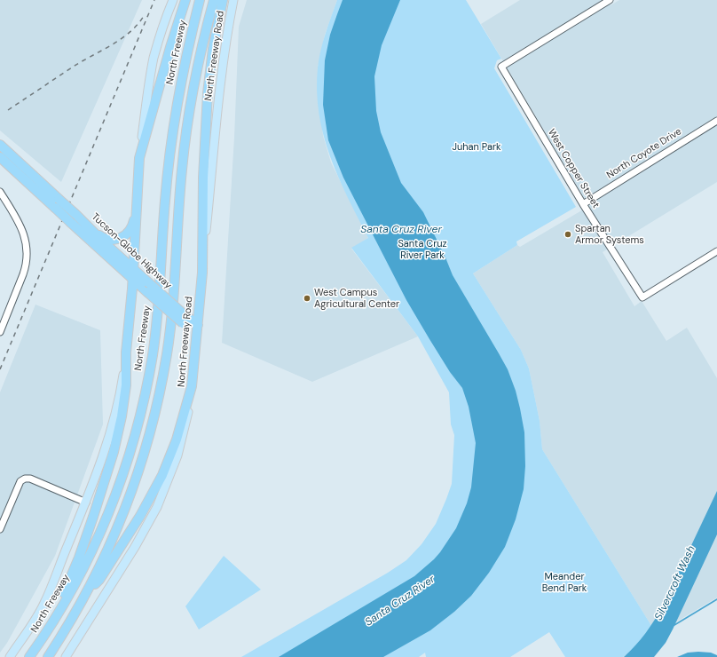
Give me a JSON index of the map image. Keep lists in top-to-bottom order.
{
  "streets": {
    "highway": ["North Freeway", "North Freeway Road", "Tucson-Globe Highway"],
    "street": ["North Coyote Drive", "West Copper Street"]
  },
  "crossings": [
    ["North Coyote Drive", "West Copper Street"]
  ],
  "water": ["Santa Cruz River", "Silvercroft Wash"],
  "parks": ["Juhan Park", "Santa Cruz River Park", "Meander Bend Park"],
  "places": ["Spartan Armor Systems", "West Campus Agricultural Center"]
}
